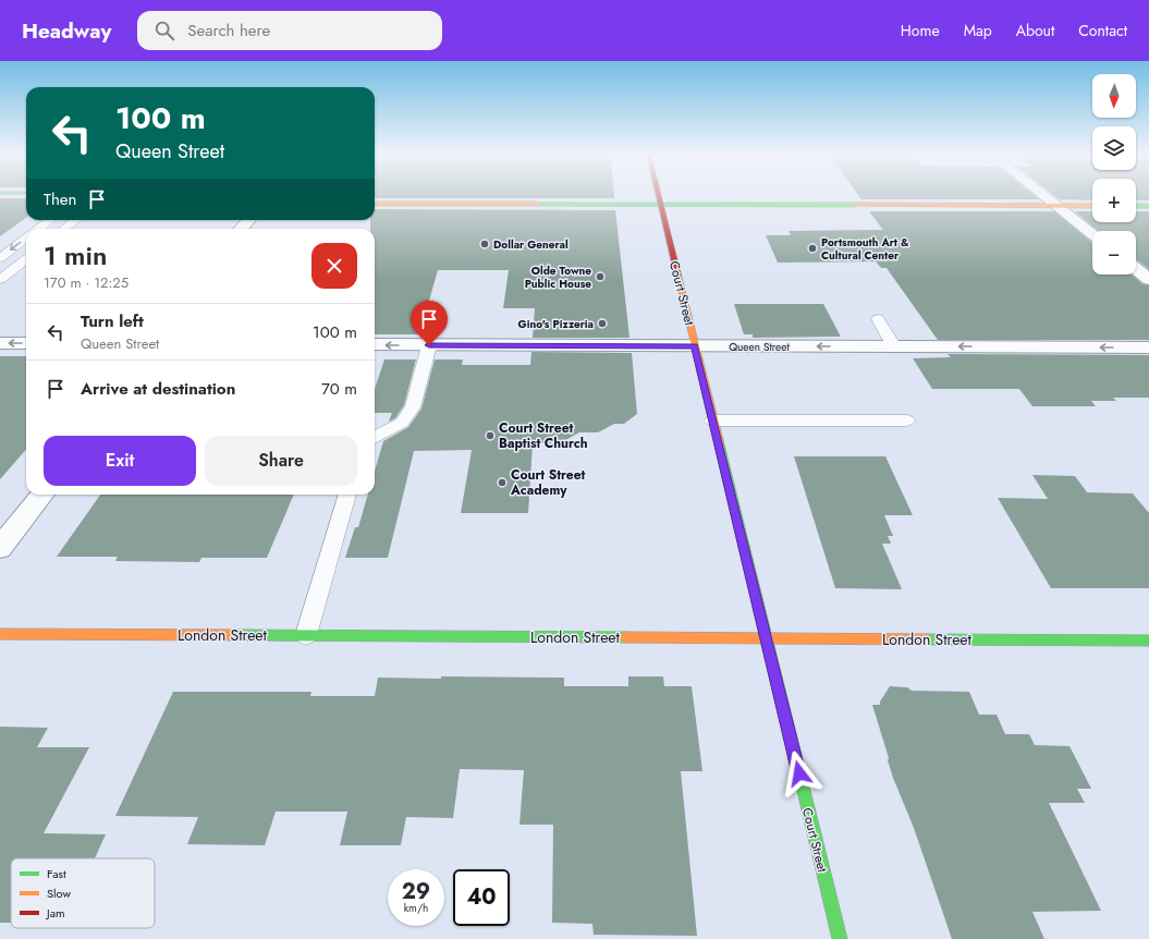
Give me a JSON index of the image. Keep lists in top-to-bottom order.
{
  "streets": {
    "main road": ["Court Street", "London Street"],
    "street": ["Queen Street"]
  },
  "crossings": [
    ["Court Street", "Queen Street"],
    ["Court Street", "London Street"]
  ],
  "one_way": ["Queen Street"],
  "places": [
    "Dollar General",
    "Portsmouth Art & Cultural Center",
    "Olde Towne Public House",
    "Gino's Pizzeria",
    "Court Street Baptist Church",
    "Court Street Academy"
  ],
  "legend": ["Fast", "Slow", "Jam"],
  "north": "bottom",
  "page": {
    "header": "Headway",
    "search": "Search here",
    "nav": [
      "Home",
      "Map",
      "About",
      "Contact"
    ],
    "map_buttons": ["+", "−"],
    "turn": ["100 m", "Queen Street"],
    "then": "Then",
    "heading": ["1 min", "170 m · 12:25"],
    "list": [
      {
        "name": "Turn left",
        "note": "Queen Street",
        "value": "100 m"
      },
      {
        "name": "Arrive at destination",
        "value": "70 m"
      }
    ],
    "buttons": ["Exit", "Share"],
    "speed": "29 km/h",
    "limit": "40"
  }
}
